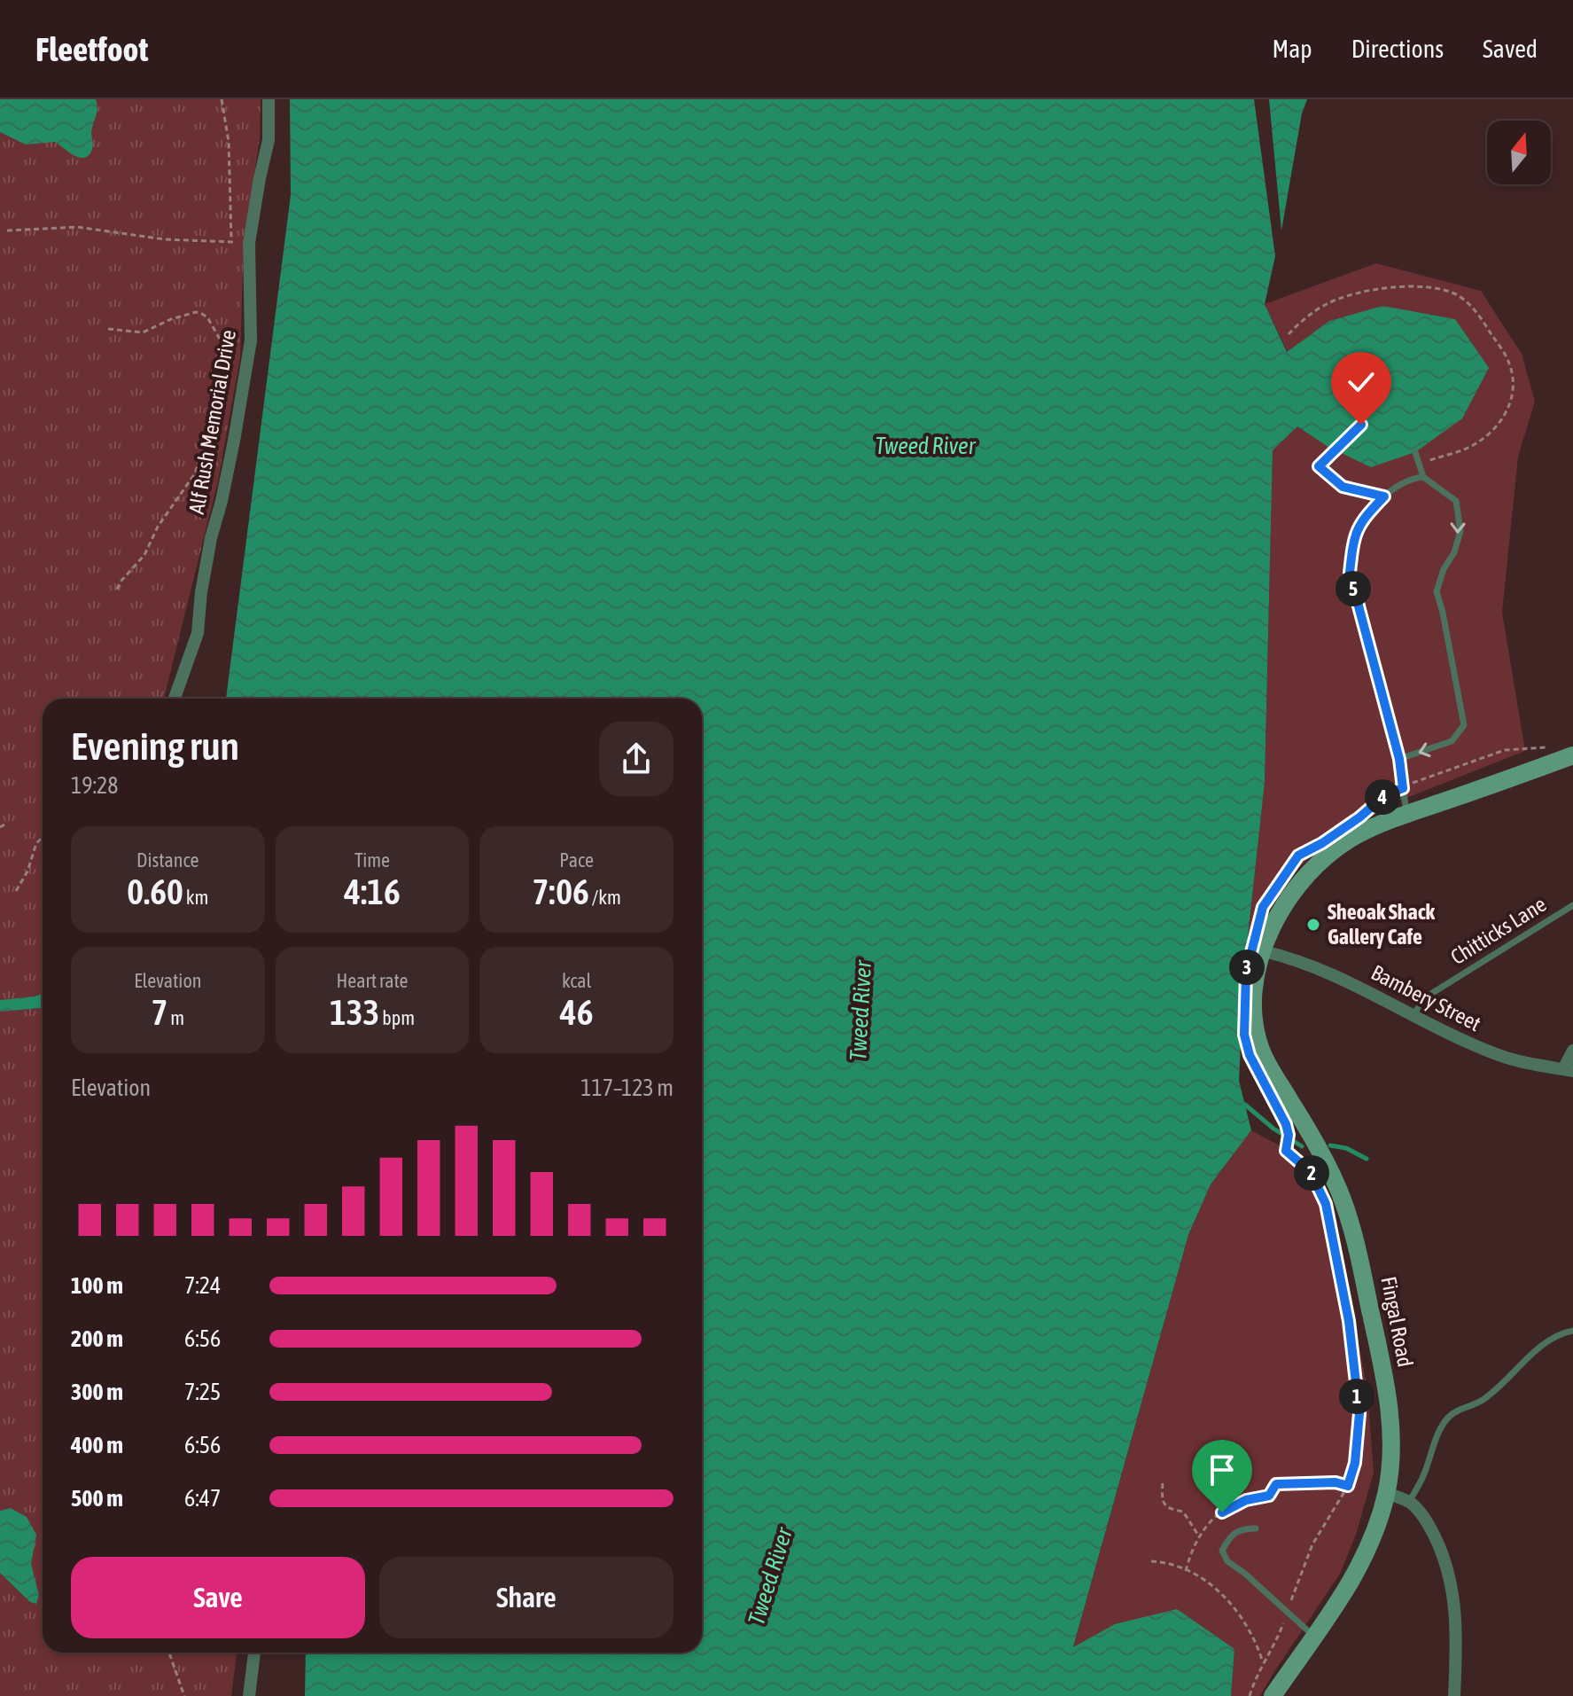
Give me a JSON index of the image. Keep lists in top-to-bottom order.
{
  "streets": {
    "street": ["Alf Rush Memorial Drive", "Bambery Street", "Fingal Road"],
    "lane": ["Chitticks Lane"]
  },
  "crossings": [
    ["Chitticks Lane", "Bambery Street"],
    ["Bambery Street", "Fingal Road"]
  ],
  "water": ["Tweed River"],
  "places": ["Sheoak Shack Gallery Cafe"],
  "north": "top",
  "page": {
    "header": "Fleetfoot",
    "nav": ["Map", "Directions", "Saved"],
    "pins": [
      "5",
      "4",
      "3",
      "2",
      "1"
    ],
    "heading": ["Evening run", "19:28"],
    "stats": [
      ["Distance", "0.60 km"],
      ["Time", "4:16"],
      ["Pace", "7:06 /km"],
      ["Elevation", "7 m"],
      ["Heart rate", "133 bpm"],
      ["kcal", "46"]
    ],
    "chart": ["Elevation", "117–123 m"],
    "list": [
      {
        "name": "100 m",
        "note": "7:24"
      },
      {
        "name": "200 m",
        "note": "6:56"
      },
      {
        "name": "300 m",
        "note": "7:25"
      },
      {
        "name": "400 m",
        "note": "6:56"
      },
      {
        "name": "500 m",
        "note": "6:47"
      }
    ],
    "buttons": ["Save", "Share"]
  }
}
